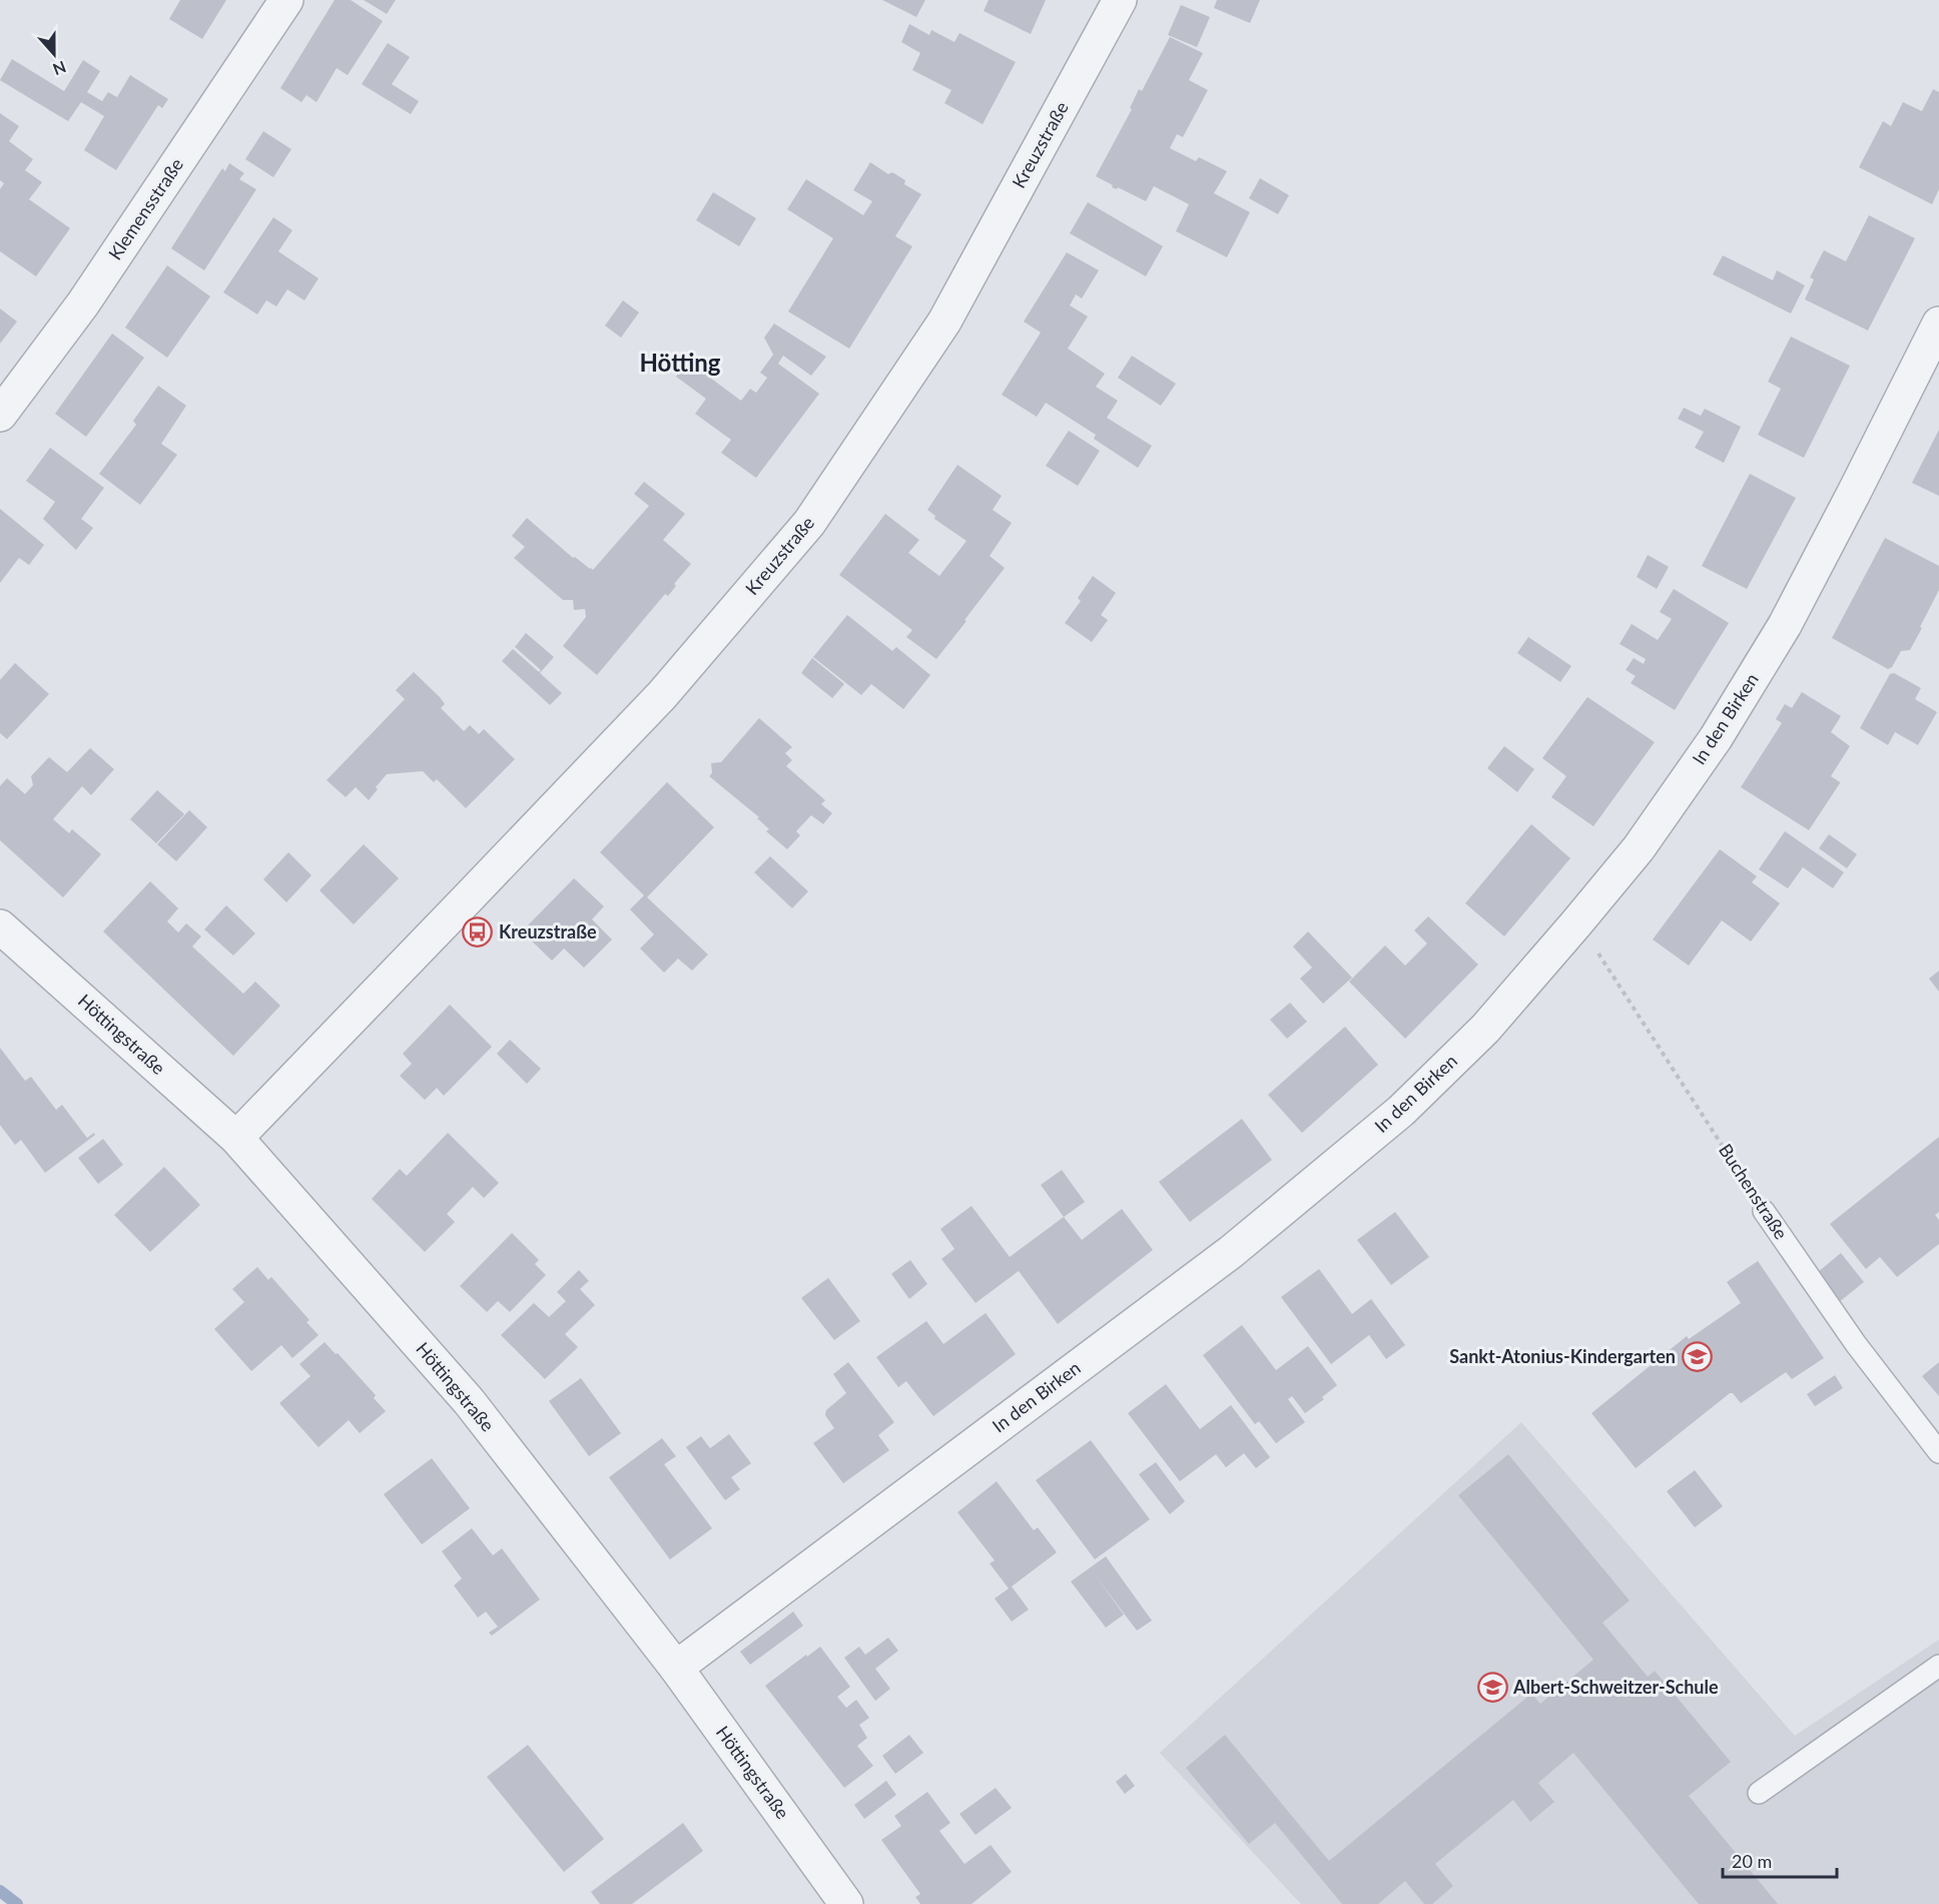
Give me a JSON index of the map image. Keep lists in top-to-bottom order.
{
  "streets": {
    "street": [
      "Kreuzstraße",
      "Klemensstraße",
      "In den Birken",
      "Höttingstraße"
    ],
    "lane": ["Buchenstraße"]
  },
  "crossings": [
    ["Kreuzstraße", "Höttingstraße"],
    ["In den Birken", "Höttingstraße"],
    ["In den Birken", "Buchenstraße"]
  ],
  "districts": ["Hötting"],
  "places": {
    "bus stop": ["Kreuzstraße"],
    "school or university": ["Sankt-Atonius-Kindergarten", "Albert-Schweitzer-Schule"]
  },
  "scale_bar": "20 m",
  "north": "bottom"
}
